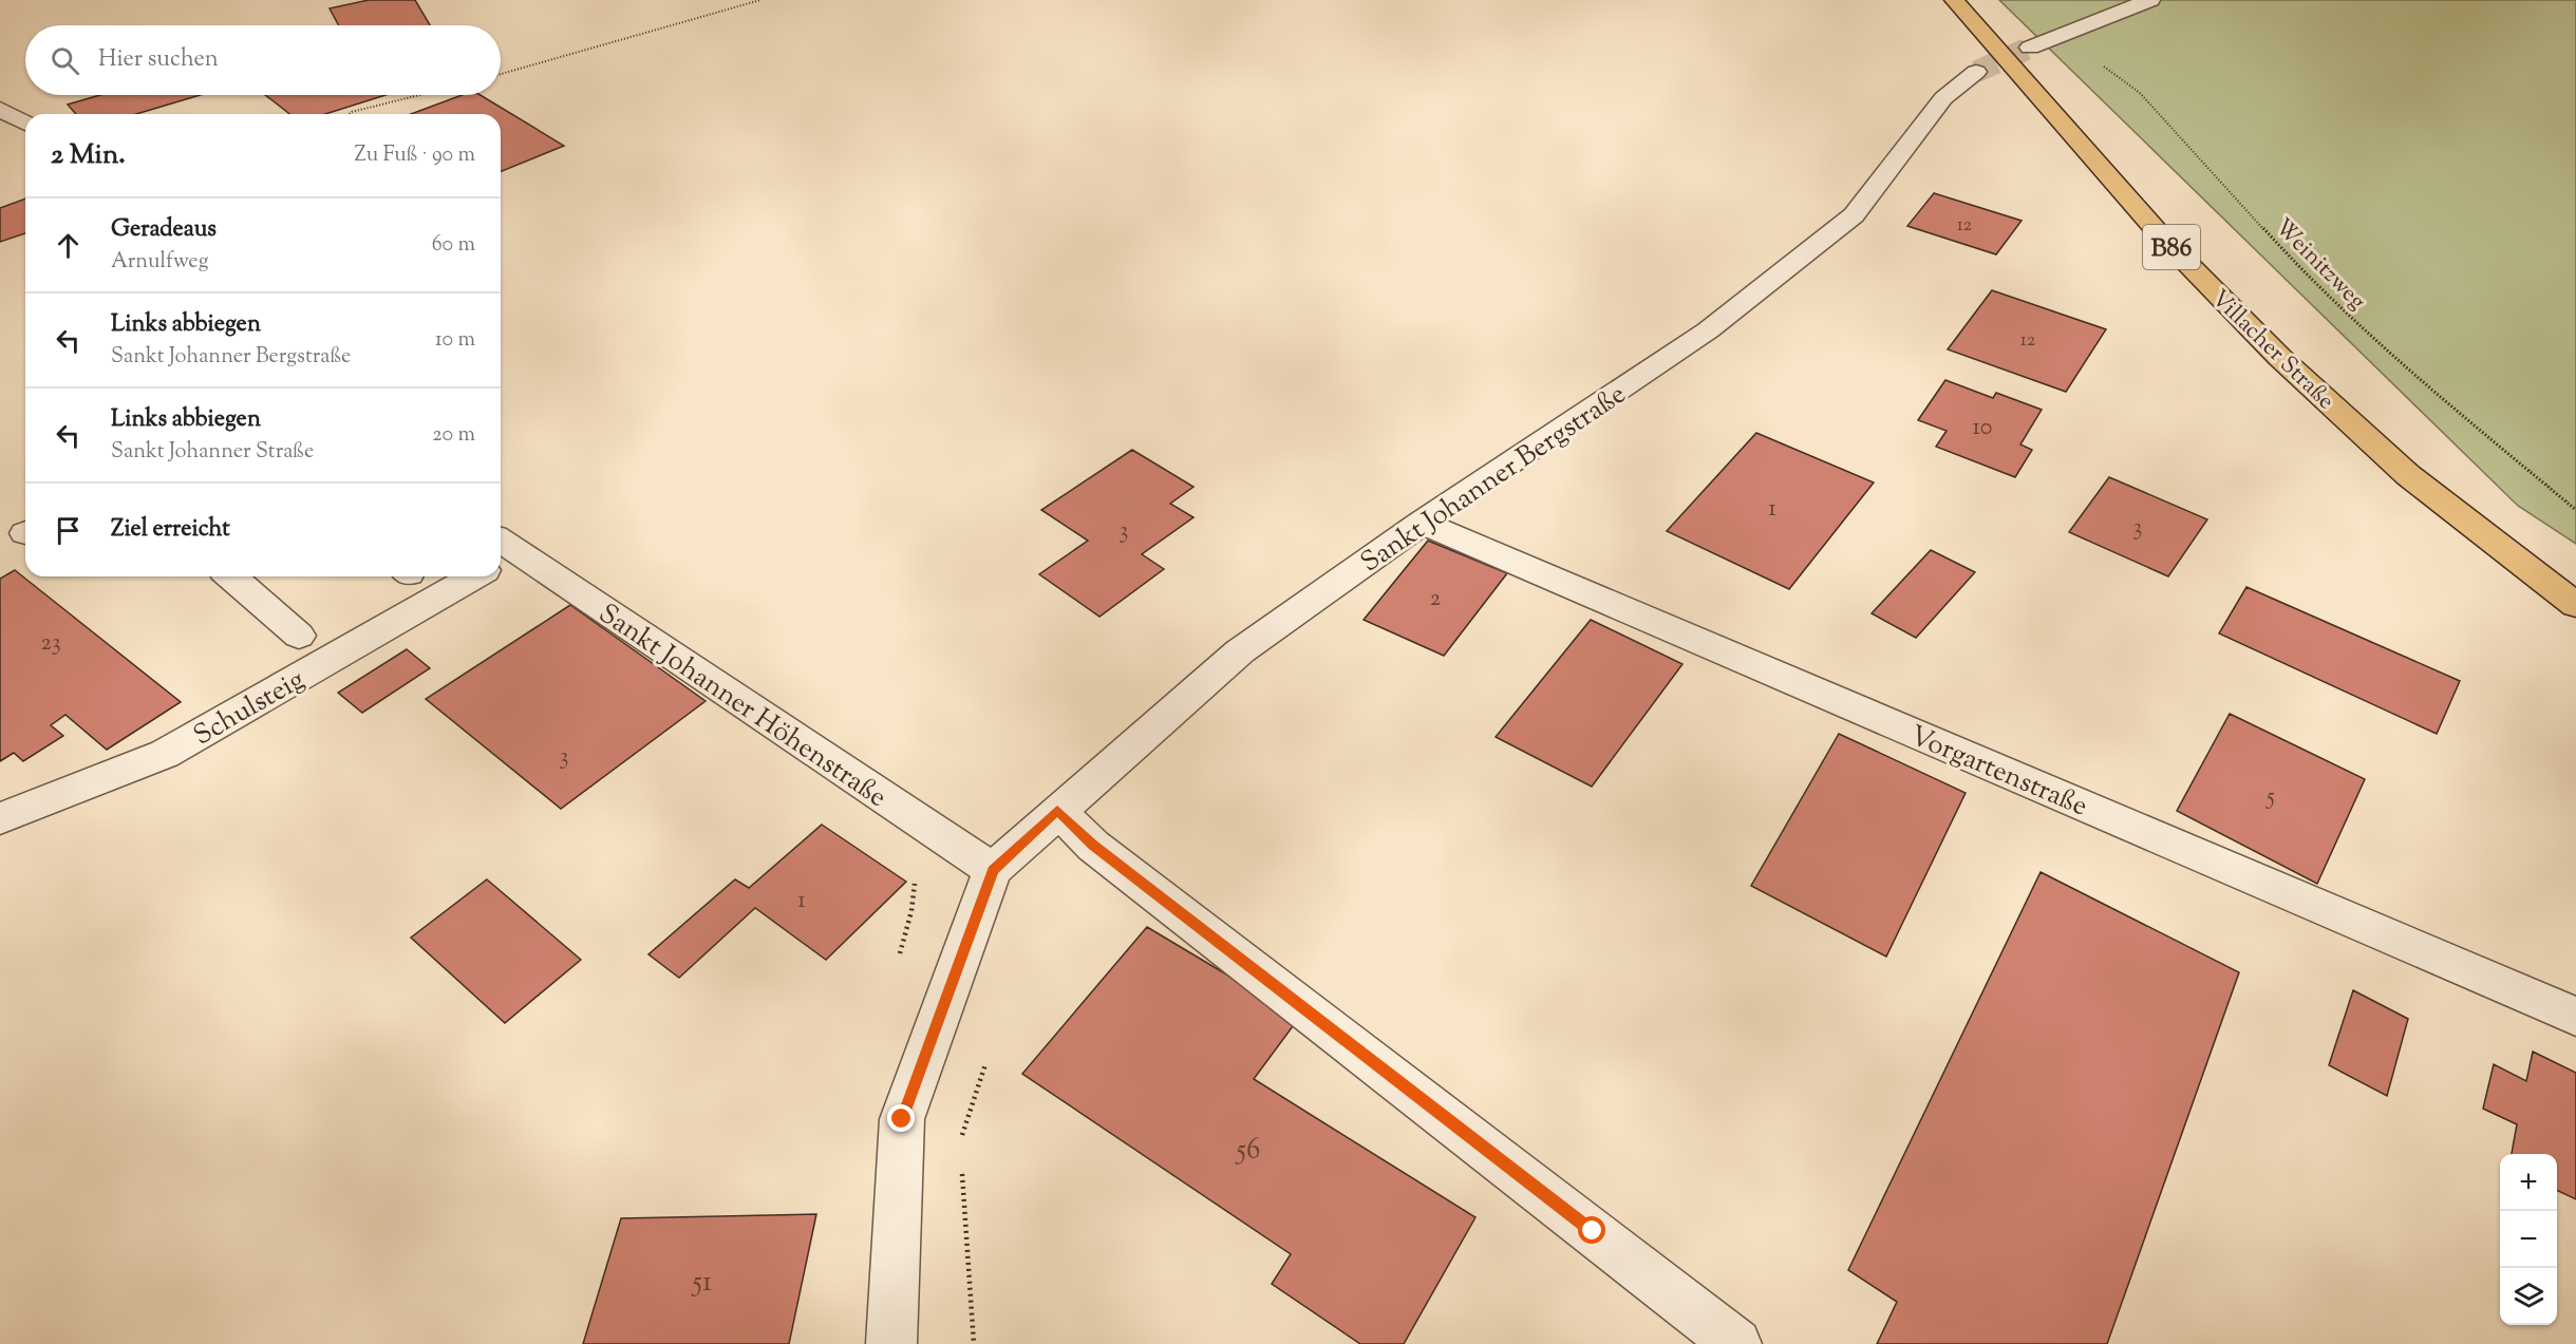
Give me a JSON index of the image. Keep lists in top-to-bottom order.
{
  "streets": {
    "main road": ["B86", "Villacher Straße"],
    "street": [
      "Sankt Johanner Bergstraße",
      "Sankt Johanner Höhenstraße",
      "Schulsteig",
      "Vorgartenstraße"
    ],
    "path": ["Weinitzweg"]
  },
  "crossings": [
    ["Sankt Johanner Bergstraße", "Sankt Johanner Höhenstraße"],
    ["Sankt Johanner Bergstraße", "Vorgartenstraße"]
  ],
  "house_numbers": [
    "12",
    "12",
    "10",
    "1",
    "3",
    "3",
    "2",
    "23",
    "3",
    "5",
    "1",
    "56",
    "51"
  ],
  "page": {
    "search": "Hier suchen",
    "heading": ["2 Min.", "Zu Fuß · 90 m"],
    "list": [
      ["Geradeaus", "Arnulfweg", "60 m"],
      ["Links abbiegen", "Sankt Johanner Bergstraße", "10 m"],
      ["Links abbiegen", "Sankt Johanner Straße", "20 m"],
      "Ziel erreicht"
    ],
    "map_buttons": ["+", "−"]
  }
}
